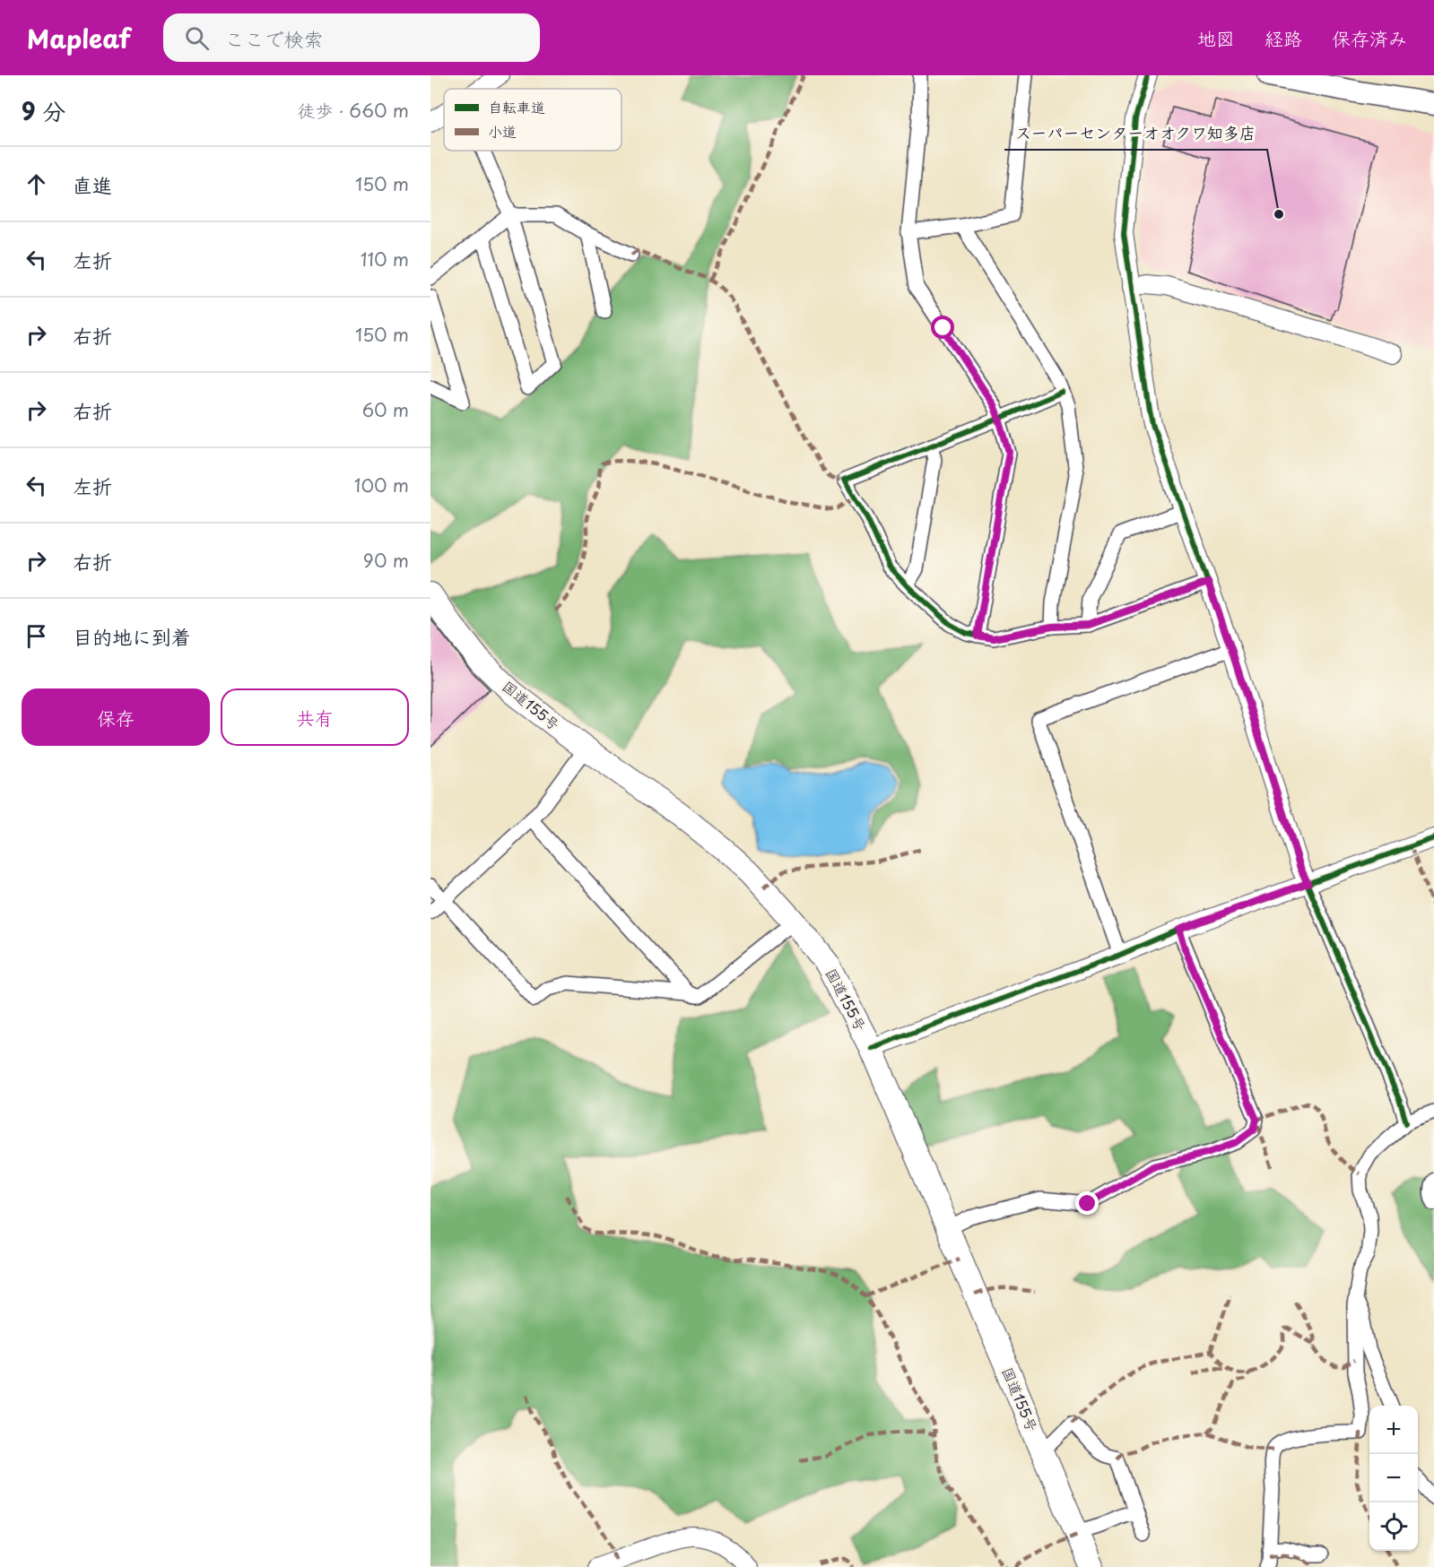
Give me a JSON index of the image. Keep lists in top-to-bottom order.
{
  "streets": {
    "highway": ["国道155号"]
  },
  "places": ["スーパーセンターオオクワ知多店"],
  "legend": ["自転車道", "小道"],
  "page": {
    "header": "Mapleaf",
    "search": "ここで検索",
    "nav": ["地図", "経路", "保存済み"],
    "heading": ["9 分", "徒歩 · 660 m"],
    "list": [
      ["直進", "150 m"],
      ["左折", "110 m"],
      ["右折", "150 m"],
      ["右折", "60 m"],
      ["左折", "100 m"],
      ["右折", "90 m"],
      "目的地に到着"
    ],
    "buttons": ["保存", "共有"],
    "map_buttons": ["+", "−"]
  }
}
